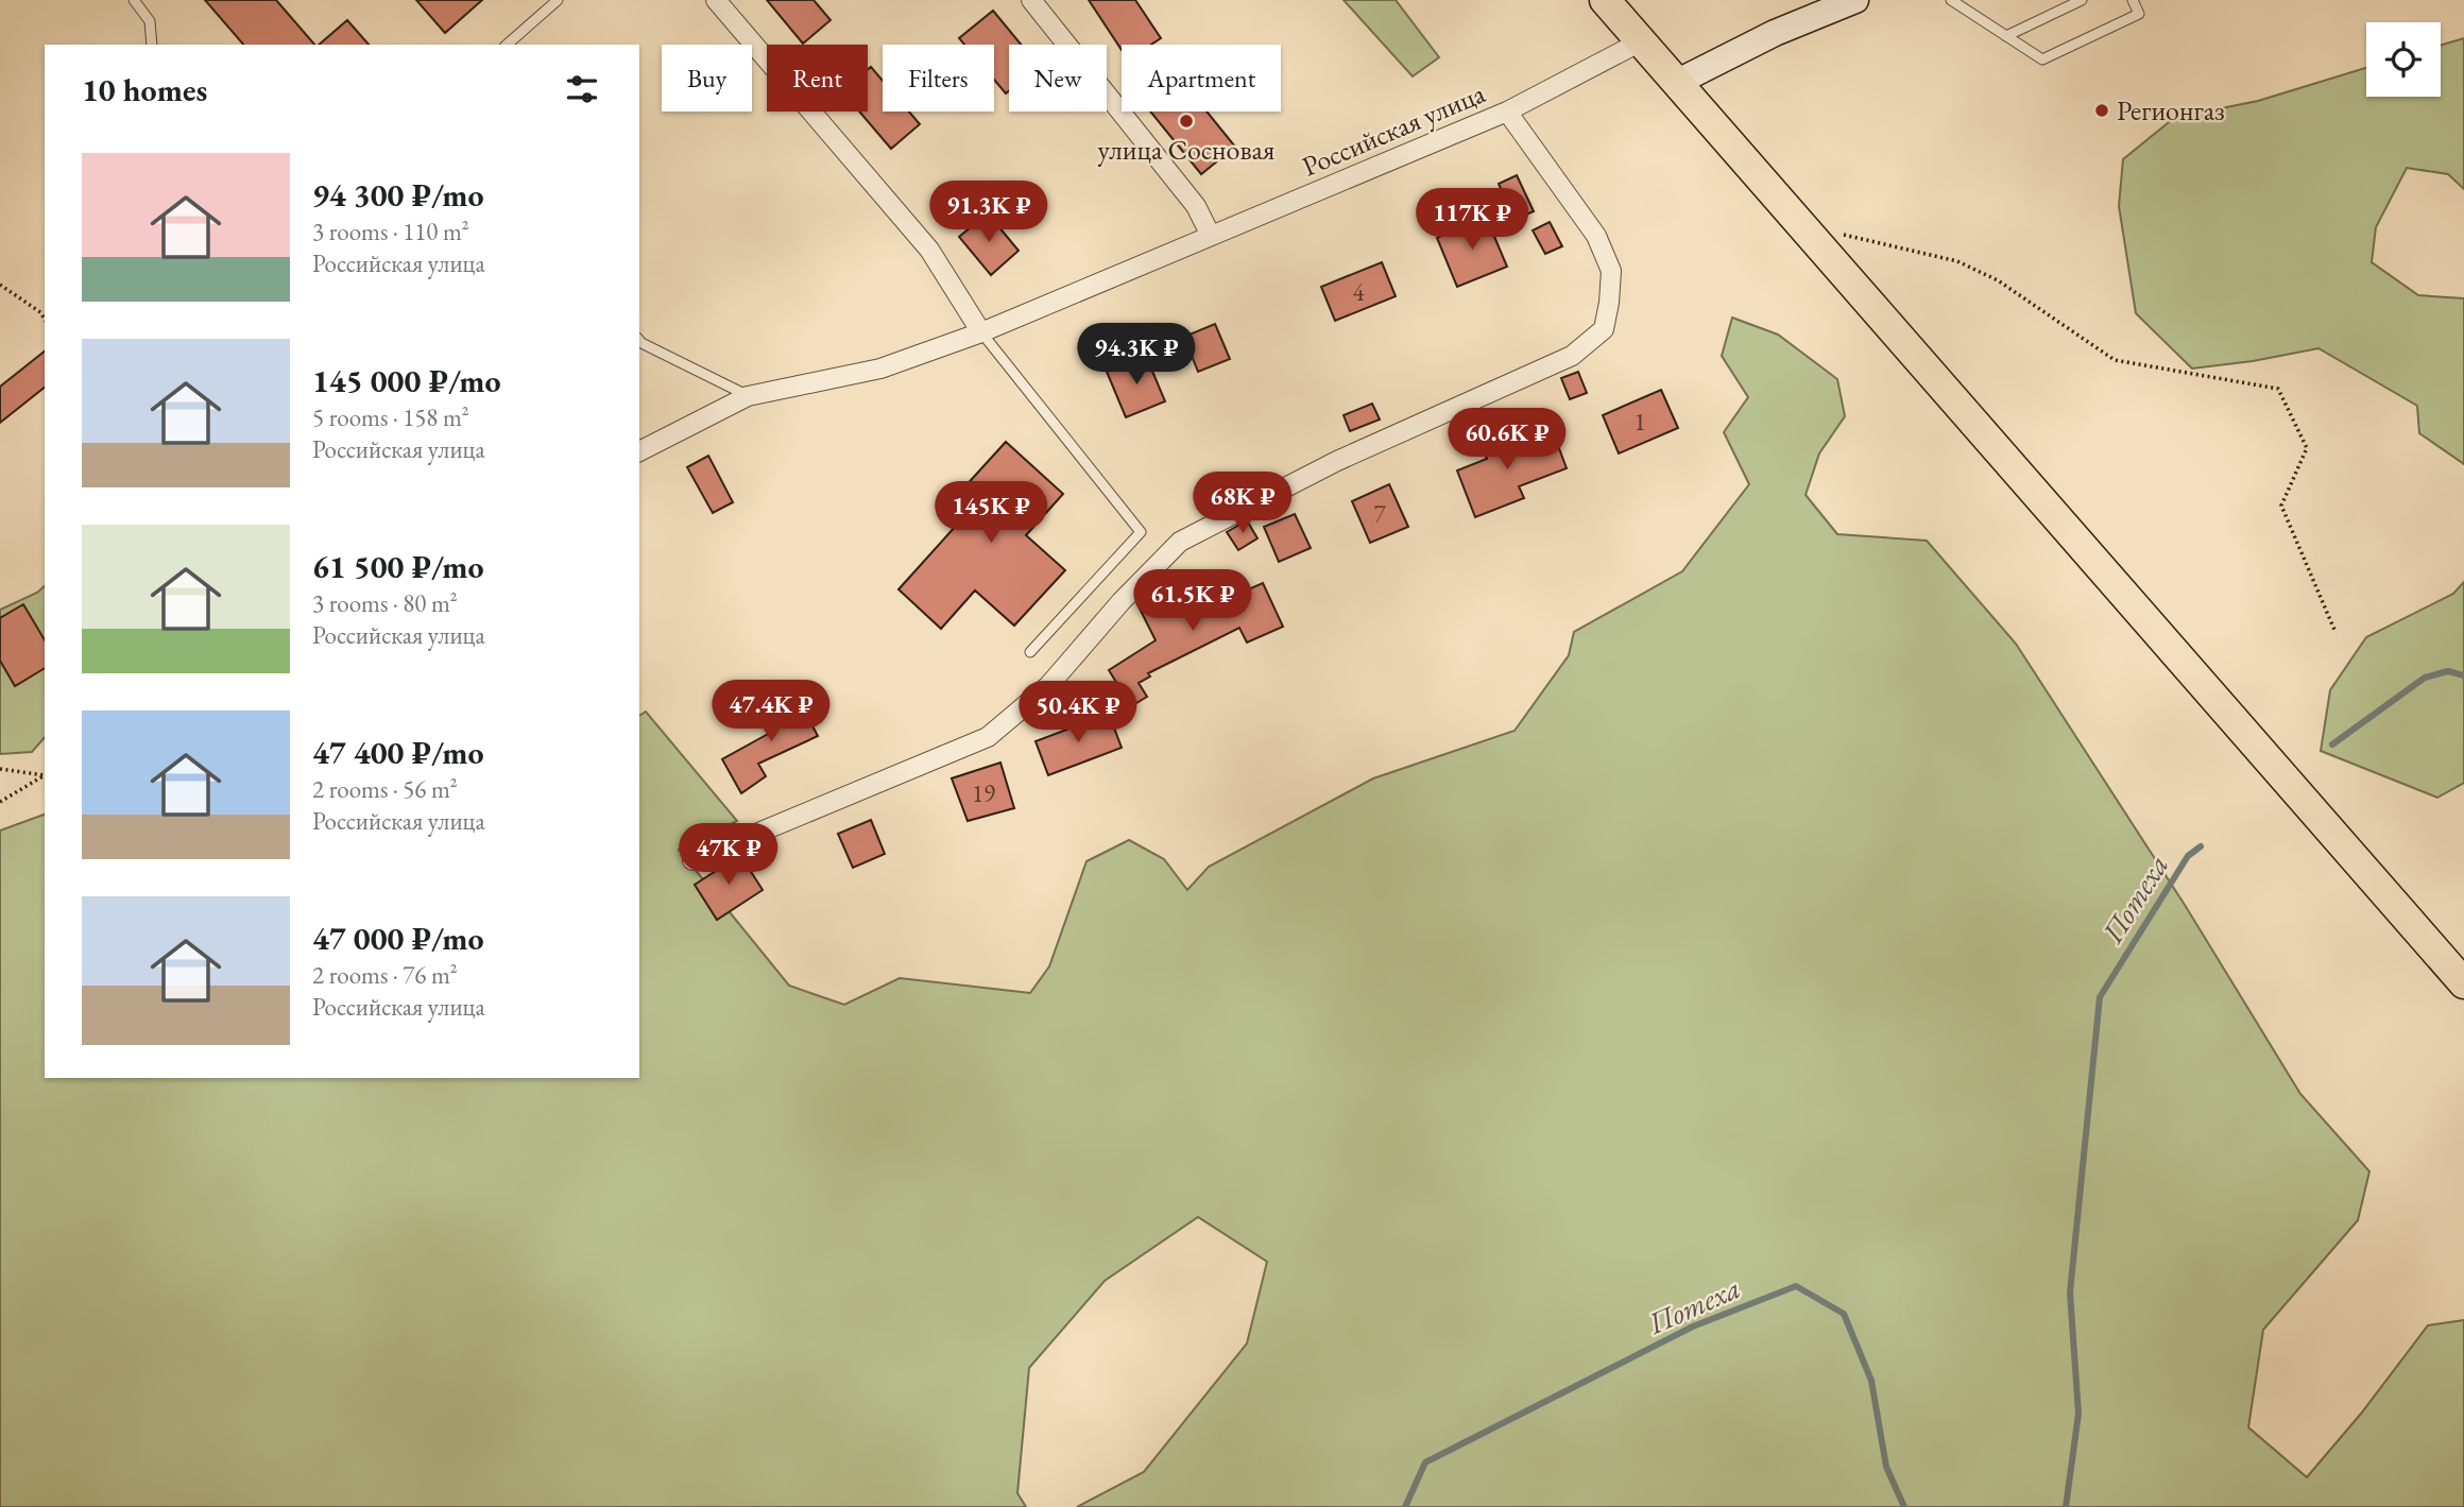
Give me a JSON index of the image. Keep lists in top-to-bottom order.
{
  "streets": {
    "street": ["Российская улица"]
  },
  "water": ["Потеха"],
  "places": ["Регионгаз", "улица Сосновая"],
  "house_numbers": [
    "4",
    "1",
    "7",
    "19"
  ],
  "page": {
    "chip": [
      "Buy",
      "Rent",
      "Filters",
      "New",
      "Apartment"
    ],
    "heading": "10 homes",
    "list": [
      {
        "name": "94 300 ₽/mo",
        "note": "3 rooms · 110 m² · Российская улица"
      },
      {
        "name": "145 000 ₽/mo",
        "note": "5 rooms · 158 m² · Российская улица"
      },
      {
        "name": "61 500 ₽/mo",
        "note": "3 rooms · 80 m² · Российская улица"
      },
      {
        "name": "47 400 ₽/mo",
        "note": "2 rooms · 56 m² · Российская улица"
      },
      {
        "name": "47 000 ₽/mo",
        "note": "2 rooms · 76 m² · Российская улица"
      }
    ],
    "price": [
      "91.3K ₽",
      "117K ₽",
      "94.3K ₽",
      "60.6K ₽",
      "68K ₽",
      "145K ₽",
      "61.5K ₽",
      "47.4K ₽",
      "50.4K ₽",
      "47K ₽"
    ]
  }
}
